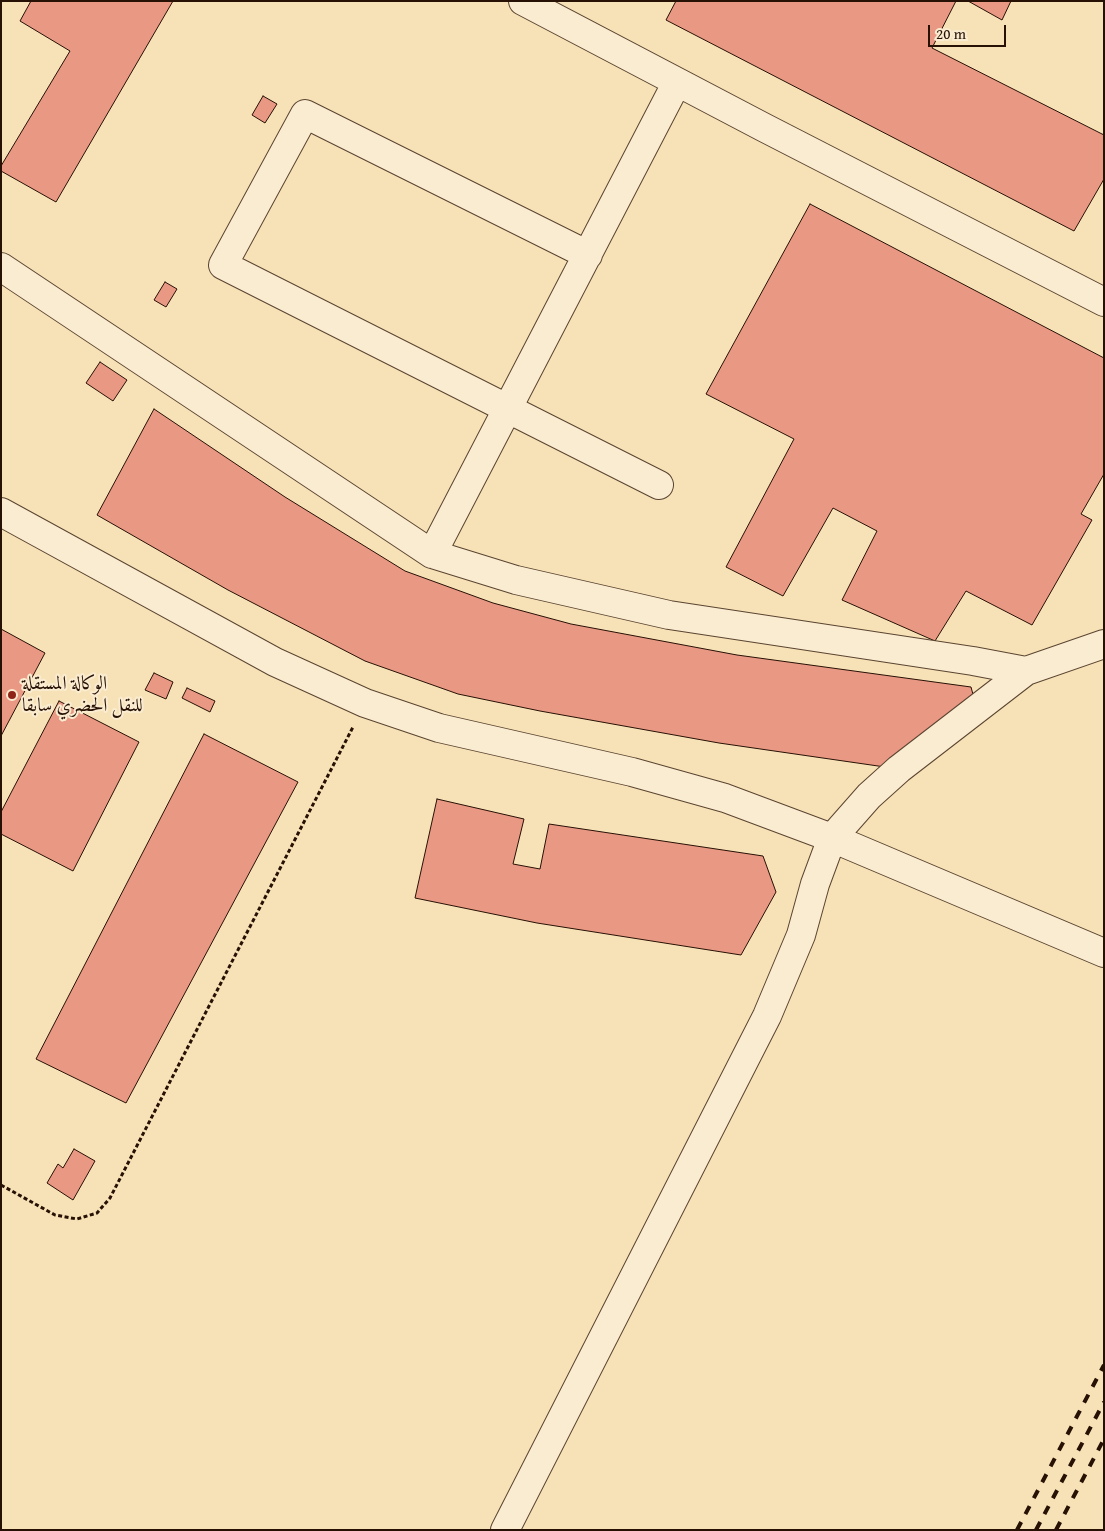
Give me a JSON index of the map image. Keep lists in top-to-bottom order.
{
  "places": ["الوكالة المستقلة للنقل الحضري سابقا"],
  "scale_bar": "20 m"
}
